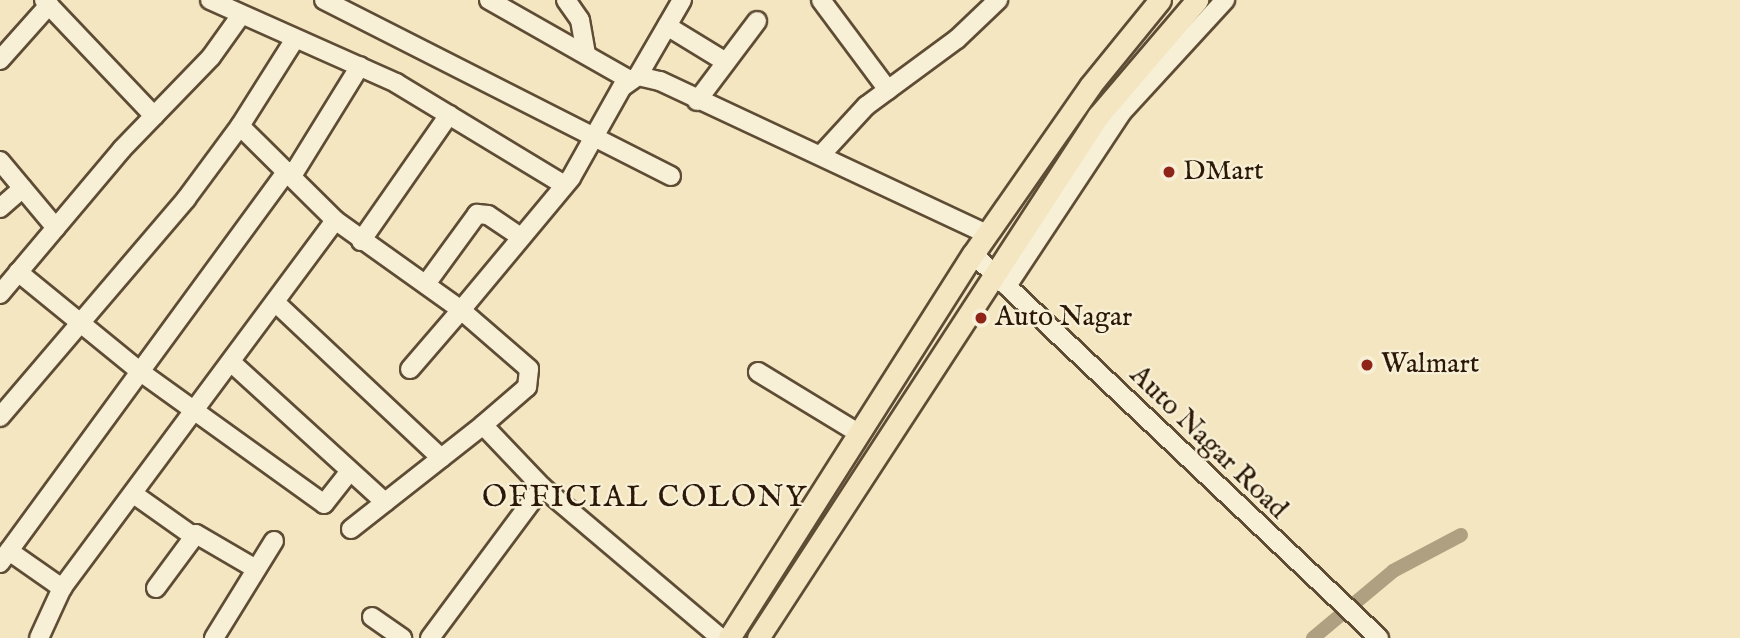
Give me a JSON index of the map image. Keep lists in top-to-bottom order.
{
  "streets": {
    "street": ["Auto Nagar Road"]
  },
  "districts": ["OFFICIAL COLONY"],
  "places": ["DMart", "Auto Nagar", "Walmart"]
}
